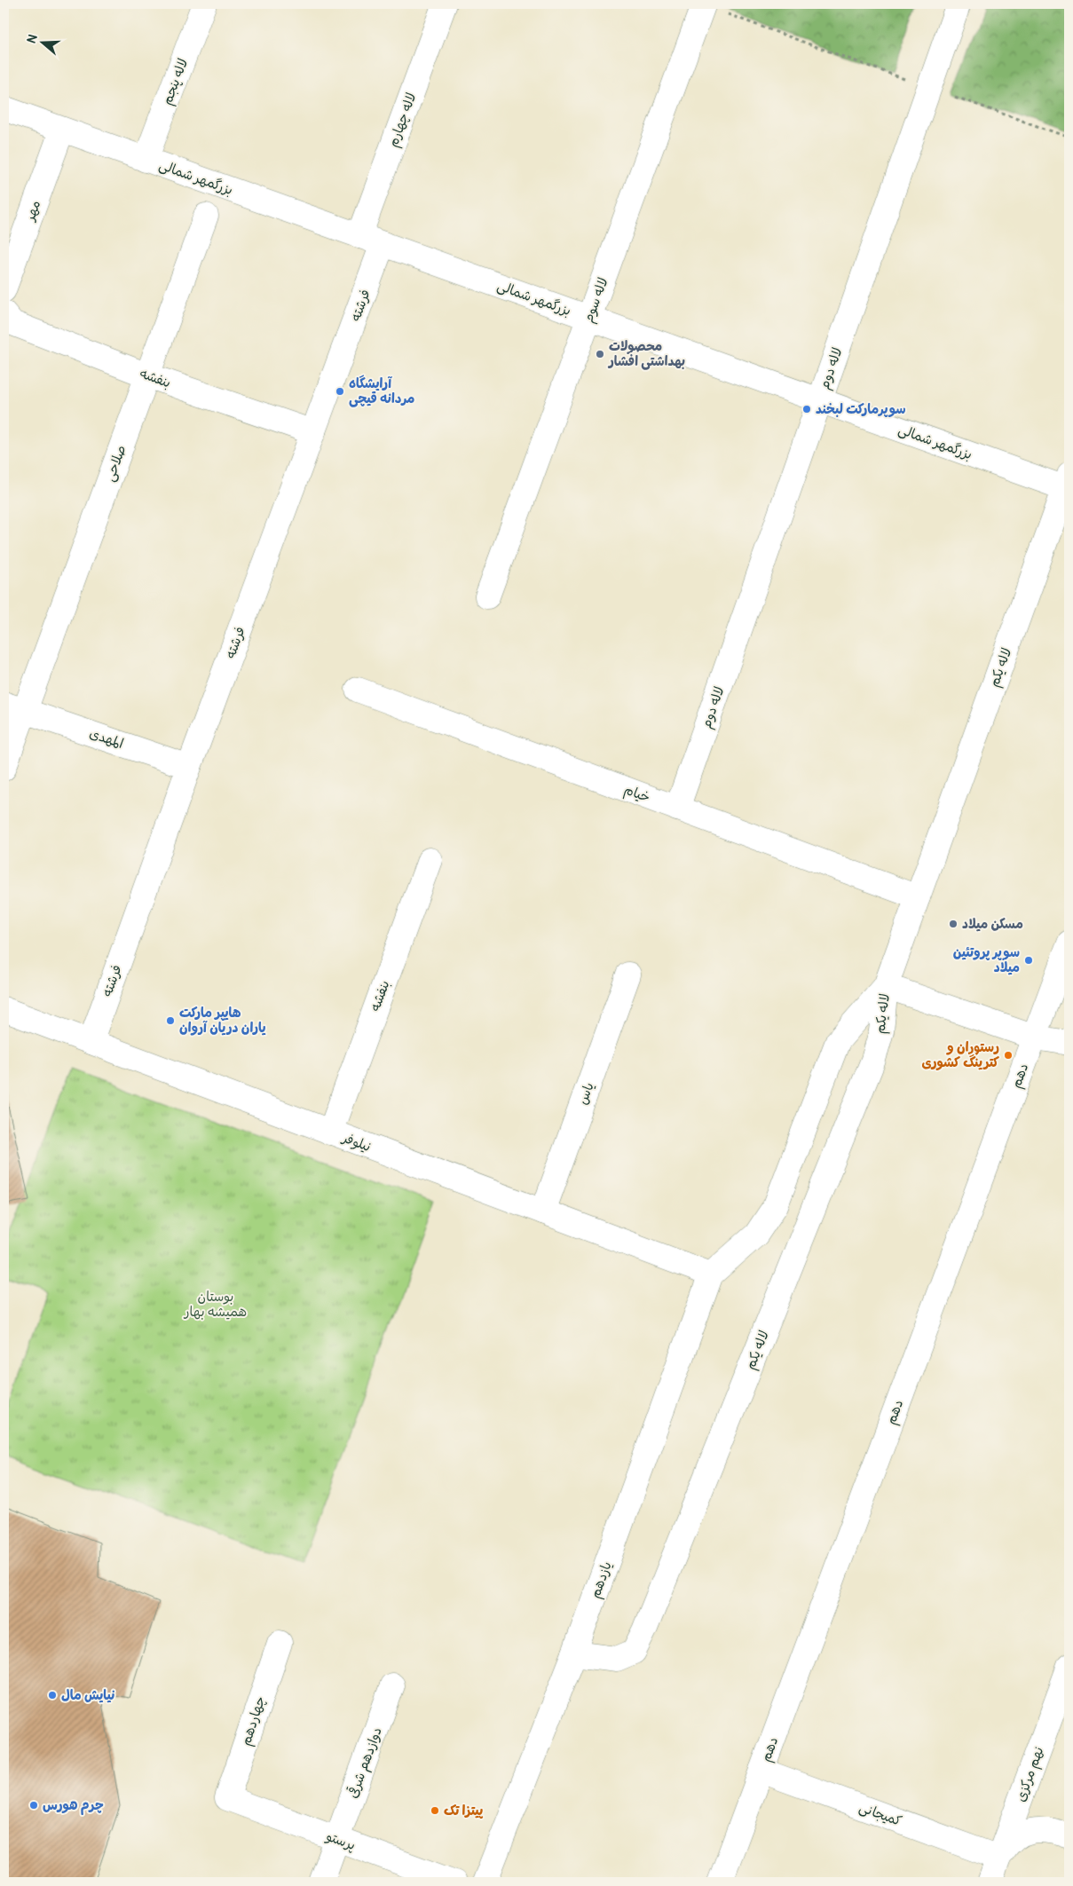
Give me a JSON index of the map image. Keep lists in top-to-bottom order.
{
  "streets": {
    "street": [
      "لاله پنجم",
      "لاله چهارم",
      "بزرگمهر شمالی",
      "مهر",
      "لاله سوم",
      "فرشته",
      "لاله دوم",
      "بنفشه",
      "صلاحی",
      "لاله یکم",
      "المهدی",
      "خیام",
      "دهم",
      "یاس",
      "نیلوفر",
      "یازدهم",
      "چهاردهم",
      "دوازدهم شرقی",
      "نهم مرکزی",
      "کمیجانی",
      "پرستو"
    ]
  },
  "crossings": [
    ["لاله پنجم", "بزرگمهر شمالی"],
    ["لاله چهارم", "بزرگمهر شمالی"],
    ["بزرگمهر شمالی", "مهر"],
    ["بزرگمهر شمالی", "لاله سوم"],
    ["بزرگمهر شمالی", "فرشته"],
    ["بزرگمهر شمالی", "لاله دوم"],
    ["بزرگمهر شمالی", "لاله یکم"],
    ["فرشته", "بنفشه"],
    ["فرشته", "المهدی"],
    ["فرشته", "نیلوفر"],
    ["لاله دوم", "خیام"],
    ["بنفشه", "صلاحی"],
    ["بنفشه", "نیلوفر"],
    ["صلاحی", "المهدی"],
    ["لاله یکم", "خیام"],
    ["لاله یکم", "نیلوفر"],
    ["لاله یکم", "یازدهم"],
    ["دهم", "کمیجانی"],
    ["یاس", "نیلوفر"],
    ["نیلوفر", "یازدهم"],
    ["چهاردهم", "پرستو"],
    ["دوازدهم شرقی", "پرستو"],
    ["نهم مرکزی", "کمیجانی"]
  ],
  "parks": ["بوستان همیشه بهار"],
  "places": [
    "محصولات بهداشتی افشار",
    "آرایشگاه مردانه قیچی",
    "سوپرمارکت لبخند",
    "مسکن میلاد",
    "سوپر پروتئین میلاد",
    "هایپر مارکت یاران دریان آروان",
    "رستوران و کترینگ کشوری",
    "نیایش مال",
    "چرم هورس",
    "پیتزا تک"
  ],
  "north": "left"
}
